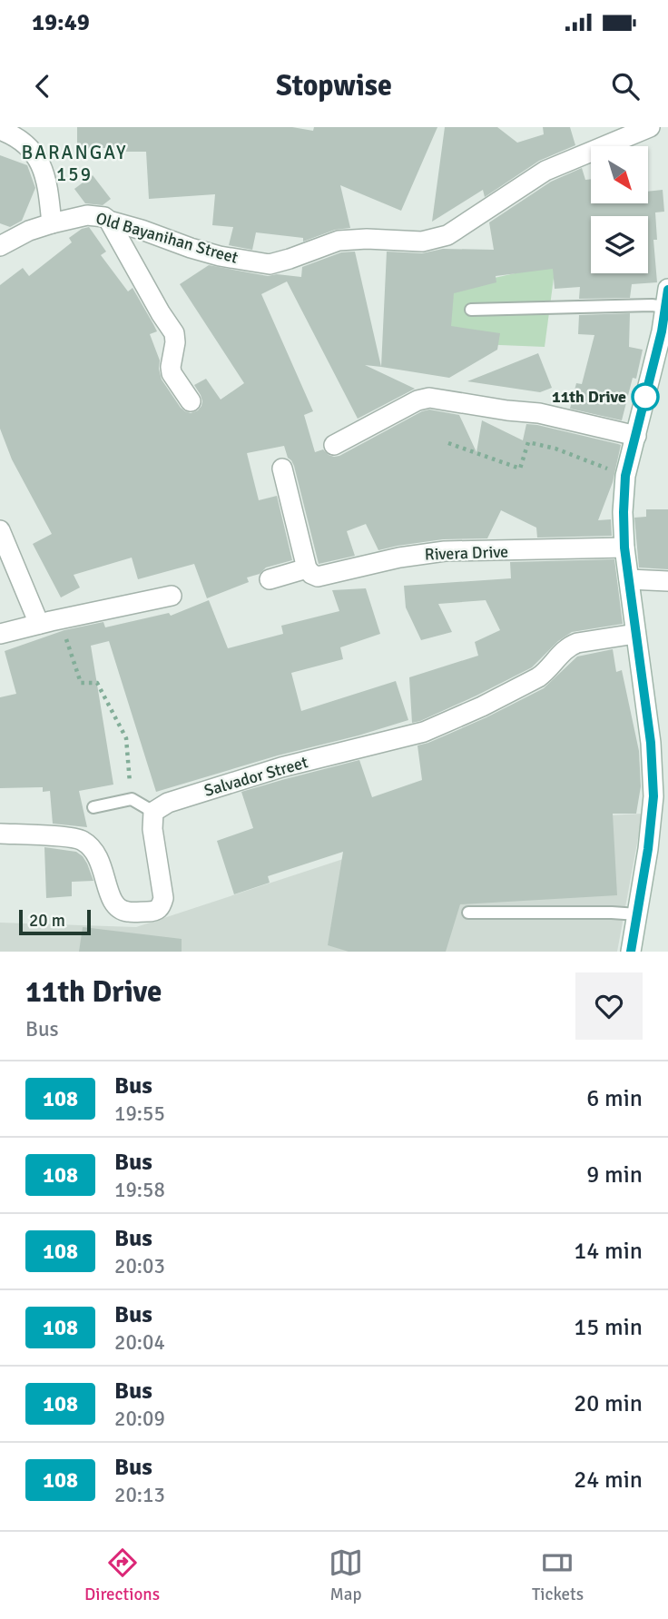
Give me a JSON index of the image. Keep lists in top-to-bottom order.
{
  "streets": {
    "street": ["Old Bayanihan Street", "Rivera Drive", "Salvador Street"]
  },
  "districts": ["BARANGAY 159"],
  "places": ["11th Drive"],
  "lines": ["bus line 108"],
  "scale_bar": "20 m",
  "north": "bottom right",
  "page": {
    "status": "19:49",
    "header": "Stopwise",
    "scale": "20 m",
    "heading": ["11th Drive", "Bus"],
    "list": [
      {
        "mark": "108",
        "name": "Bus",
        "note": "19:55",
        "value": "6 min"
      },
      {
        "mark": "108",
        "name": "Bus",
        "note": "19:58",
        "value": "9 min"
      },
      {
        "mark": "108",
        "name": "Bus",
        "note": "20:03",
        "value": "14 min"
      },
      {
        "mark": "108",
        "name": "Bus",
        "note": "20:04",
        "value": "15 min"
      },
      {
        "mark": "108",
        "name": "Bus",
        "note": "20:09",
        "value": "20 min"
      },
      {
        "mark": "108",
        "name": "Bus",
        "note": "20:13",
        "value": "24 min"
      }
    ],
    "tabs": ["Directions", "Map", "Tickets"]
  }
}
